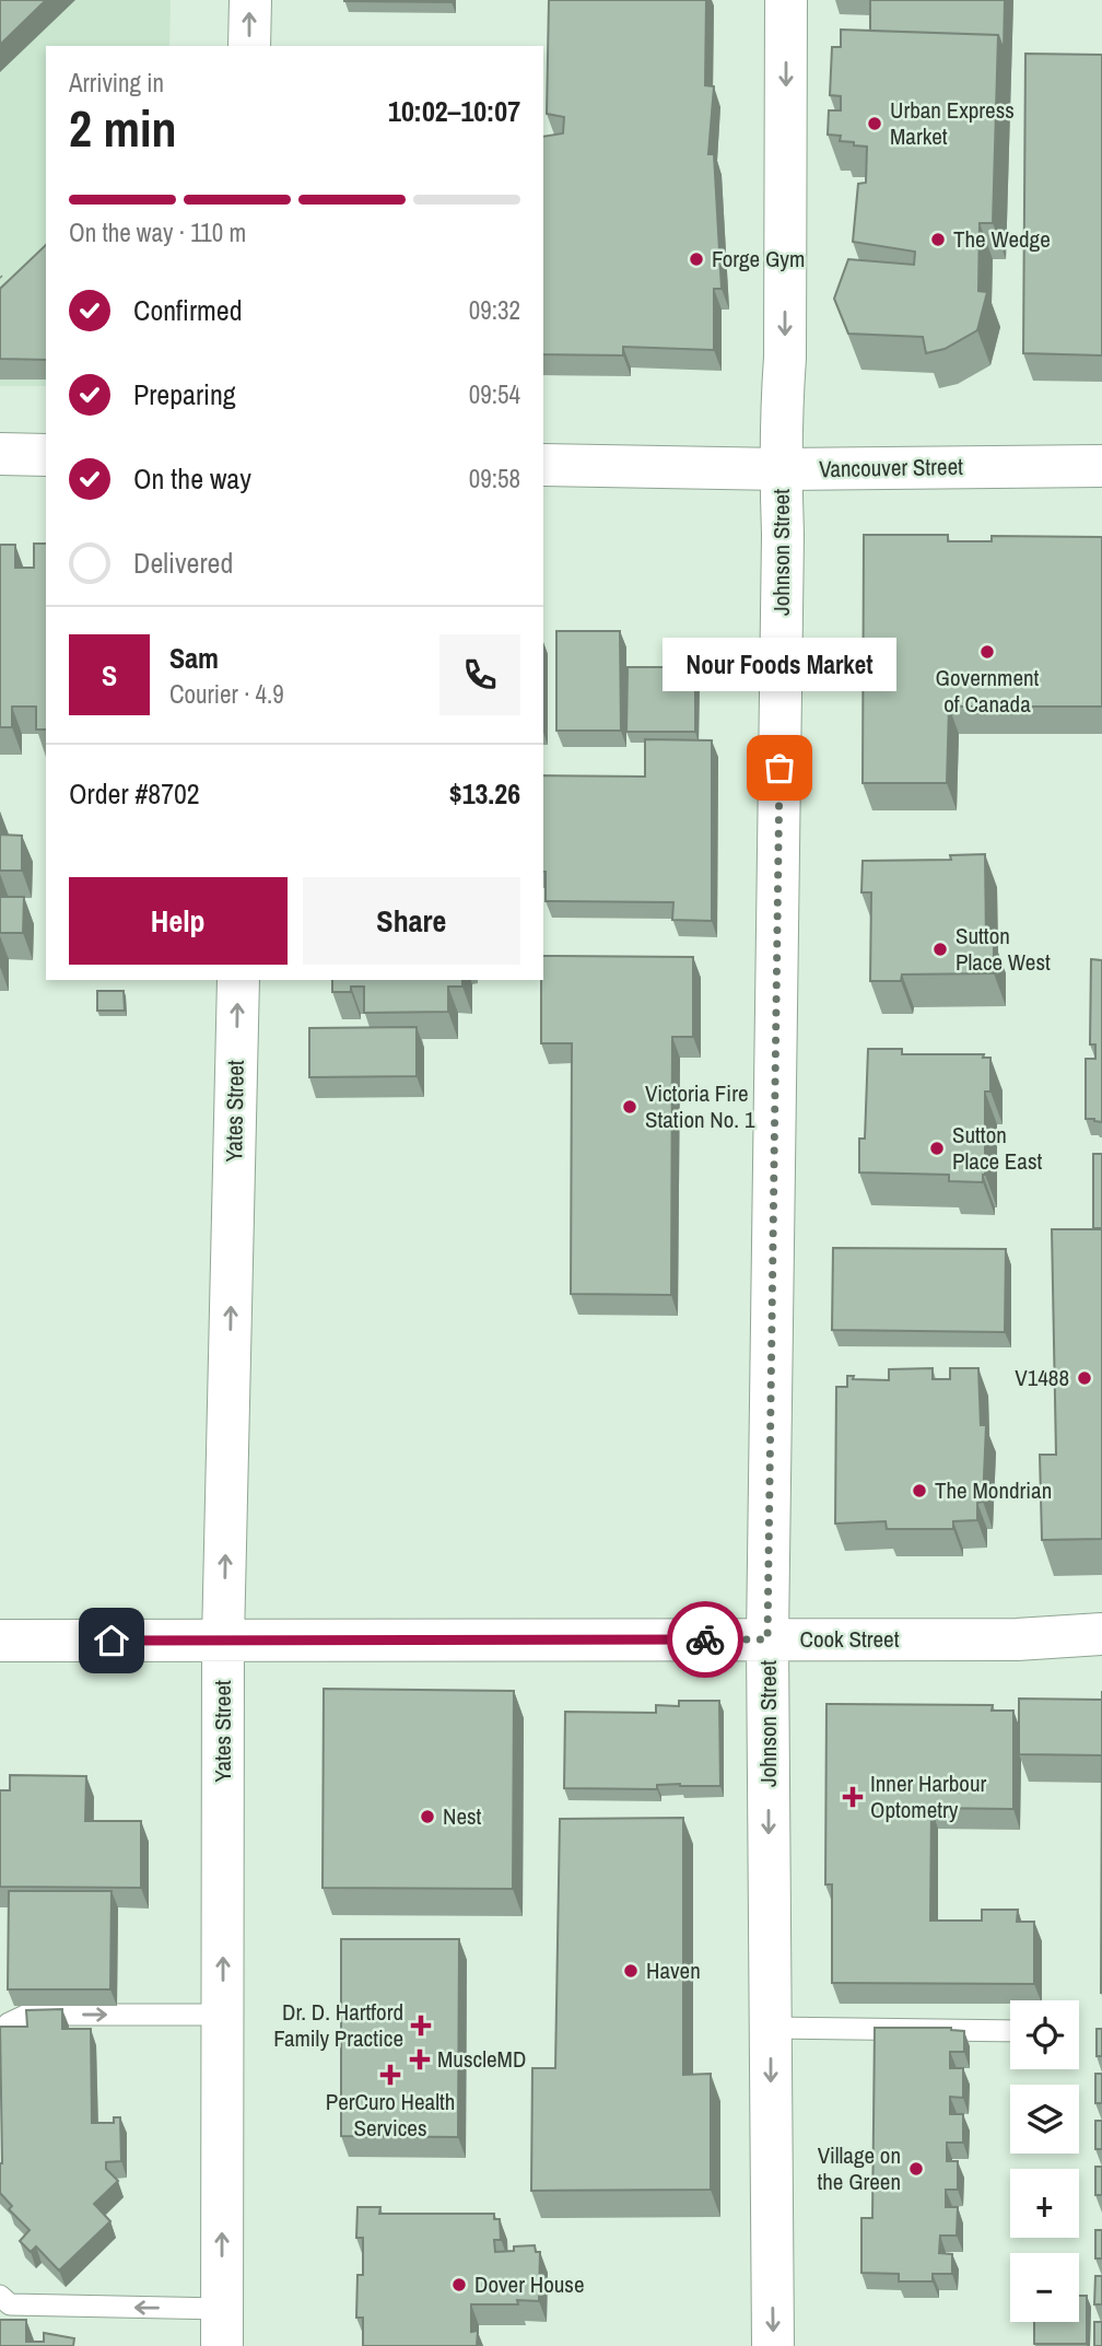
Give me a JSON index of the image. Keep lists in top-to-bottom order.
{
  "streets": {
    "main road": [
      "Vancouver Street",
      "Johnson Street",
      "Yates Street",
      "Cook Street"
    ]
  },
  "crossings": [
    ["Vancouver Street", "Johnson Street"],
    ["Johnson Street", "Cook Street"],
    ["Yates Street", "Cook Street"]
  ],
  "one_way": ["Johnson Street", "Yates Street"],
  "places": {
    "other": [
      "Urban Express Market",
      "The Wedge",
      "Forge Gym",
      "Government of Canada",
      "Nour Foods Market",
      "Sutton Place West",
      "Victoria Fire Station No. 1",
      "Sutton Place East",
      "V1488",
      "The Mondrian",
      "Nest",
      "Haven",
      "Village on the Green",
      "Dover House"
    ],
    "health": [
      "Inner Harbour Optometry",
      "Dr. D. Hartford Family Practice",
      "MuscleMD",
      "PerCuro Health Services"
    ]
  },
  "page": {
    "heading": ["2 min", "Arriving in", "10:02–10:07"],
    "panel": [
      "Sam",
      "Courier · 4.9",
      "Order #8702",
      "$13.26"
    ],
    "bar": "On the way · 110 m",
    "list": [
      ["Confirmed", "09:32"],
      ["Preparing", "09:54"],
      ["On the way", "09:58"],
      "Delivered"
    ],
    "round": "S",
    "bubble": "Nour Foods Market",
    "buttons": ["Help", "Share"],
    "map_buttons": ["+", "−"]
  }
}
